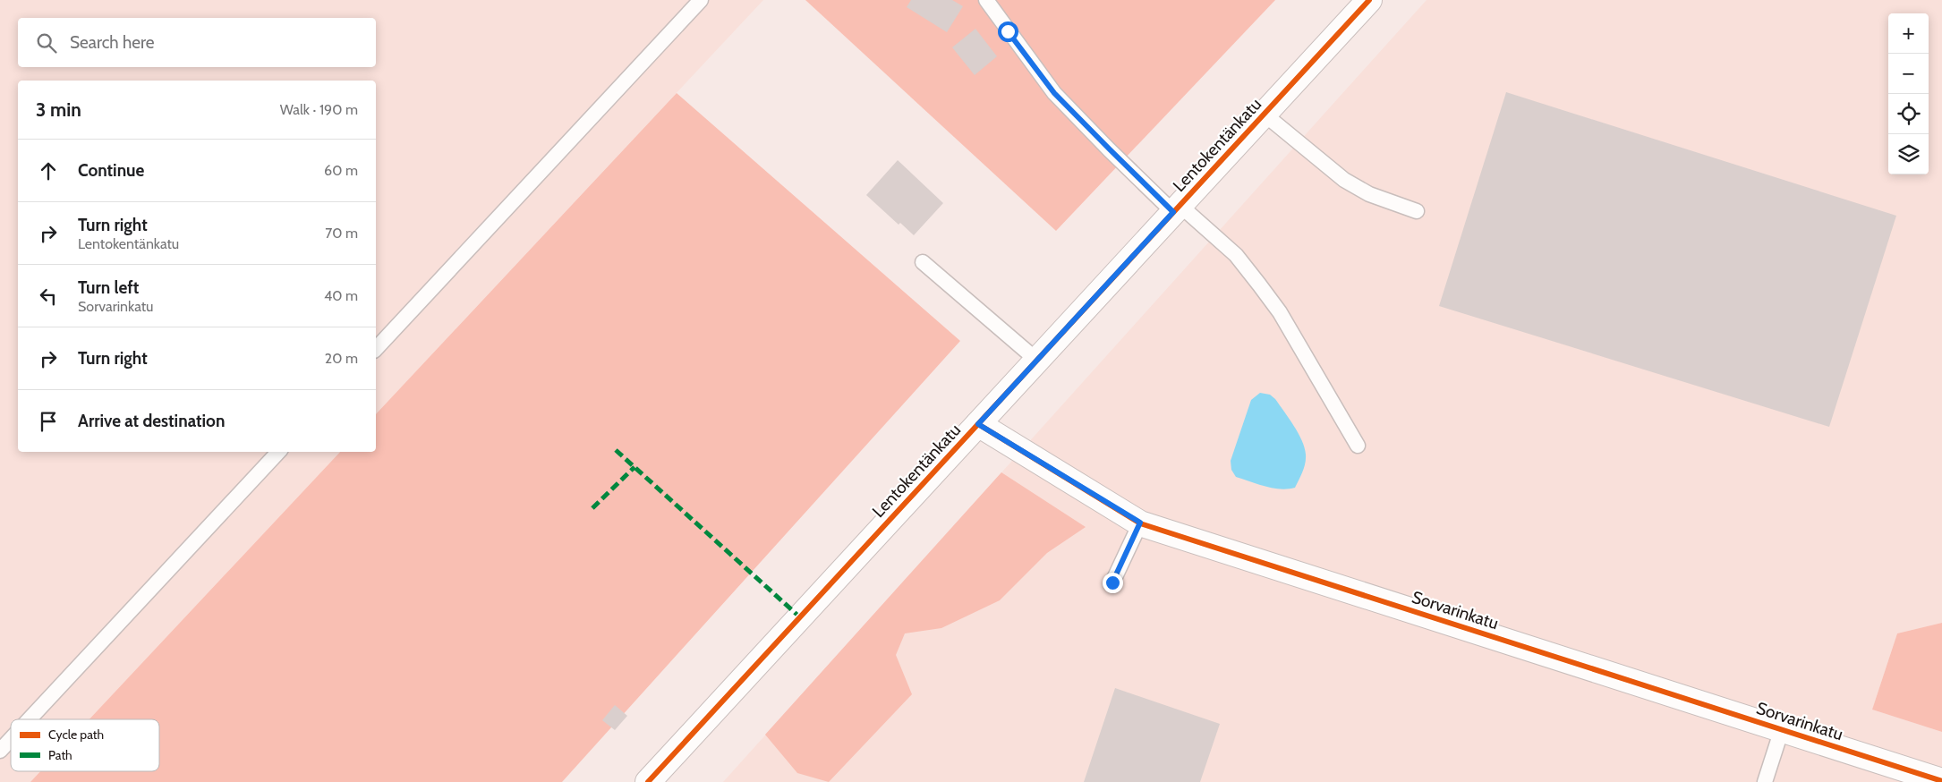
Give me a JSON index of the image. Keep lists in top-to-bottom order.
{
  "streets": {
    "street": ["Lentokentänkatu", "Sorvarinkatu"]
  },
  "crossings": [
    ["Lentokentänkatu", "Sorvarinkatu"]
  ],
  "legend": ["Cycle path", "Path"],
  "page": {
    "map_buttons": ["+", "−"],
    "search": "Search here",
    "heading": ["3 min", "Walk · 190 m"],
    "list": [
      ["Continue", "60 m"],
      ["Turn right", "Lentokentänkatu", "70 m"],
      ["Turn left", "Sorvarinkatu", "40 m"],
      ["Turn right", "20 m"],
      "Arrive at destination"
    ]
  }
}
